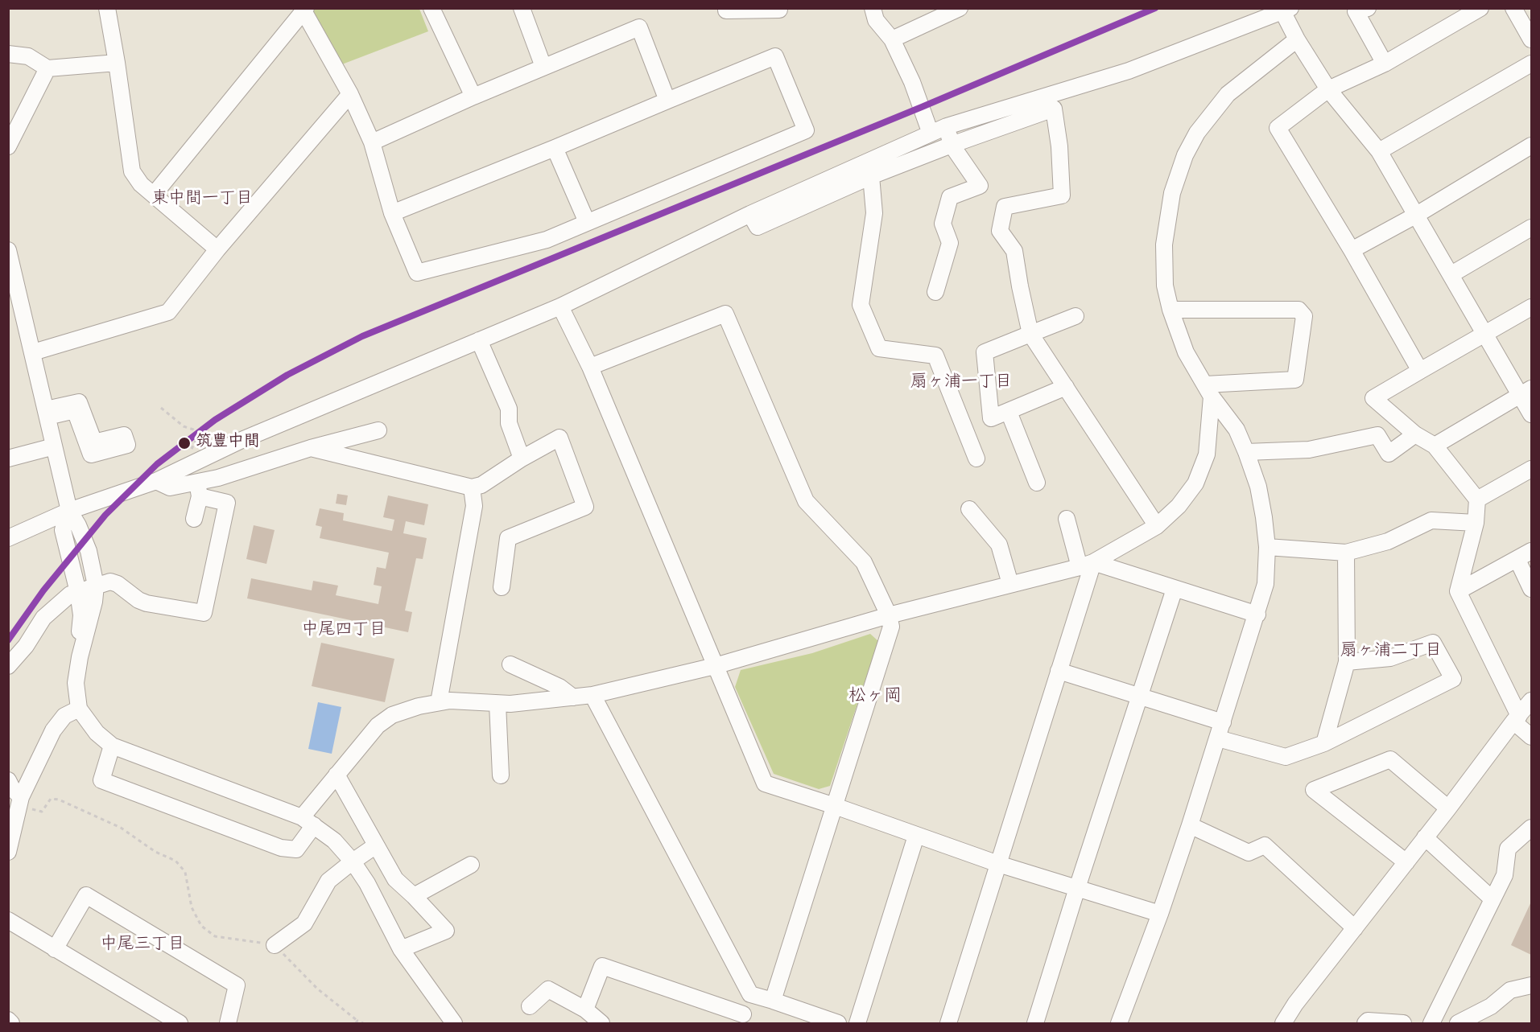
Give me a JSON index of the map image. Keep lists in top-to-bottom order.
{
  "districts": [
    "東中間一丁目",
    "扇ヶ浦一丁目",
    "中尾四丁目",
    "扇ヶ浦二丁目",
    "松ヶ岡",
    "中尾三丁目"
  ],
  "places": ["筑豊中間"]
}
